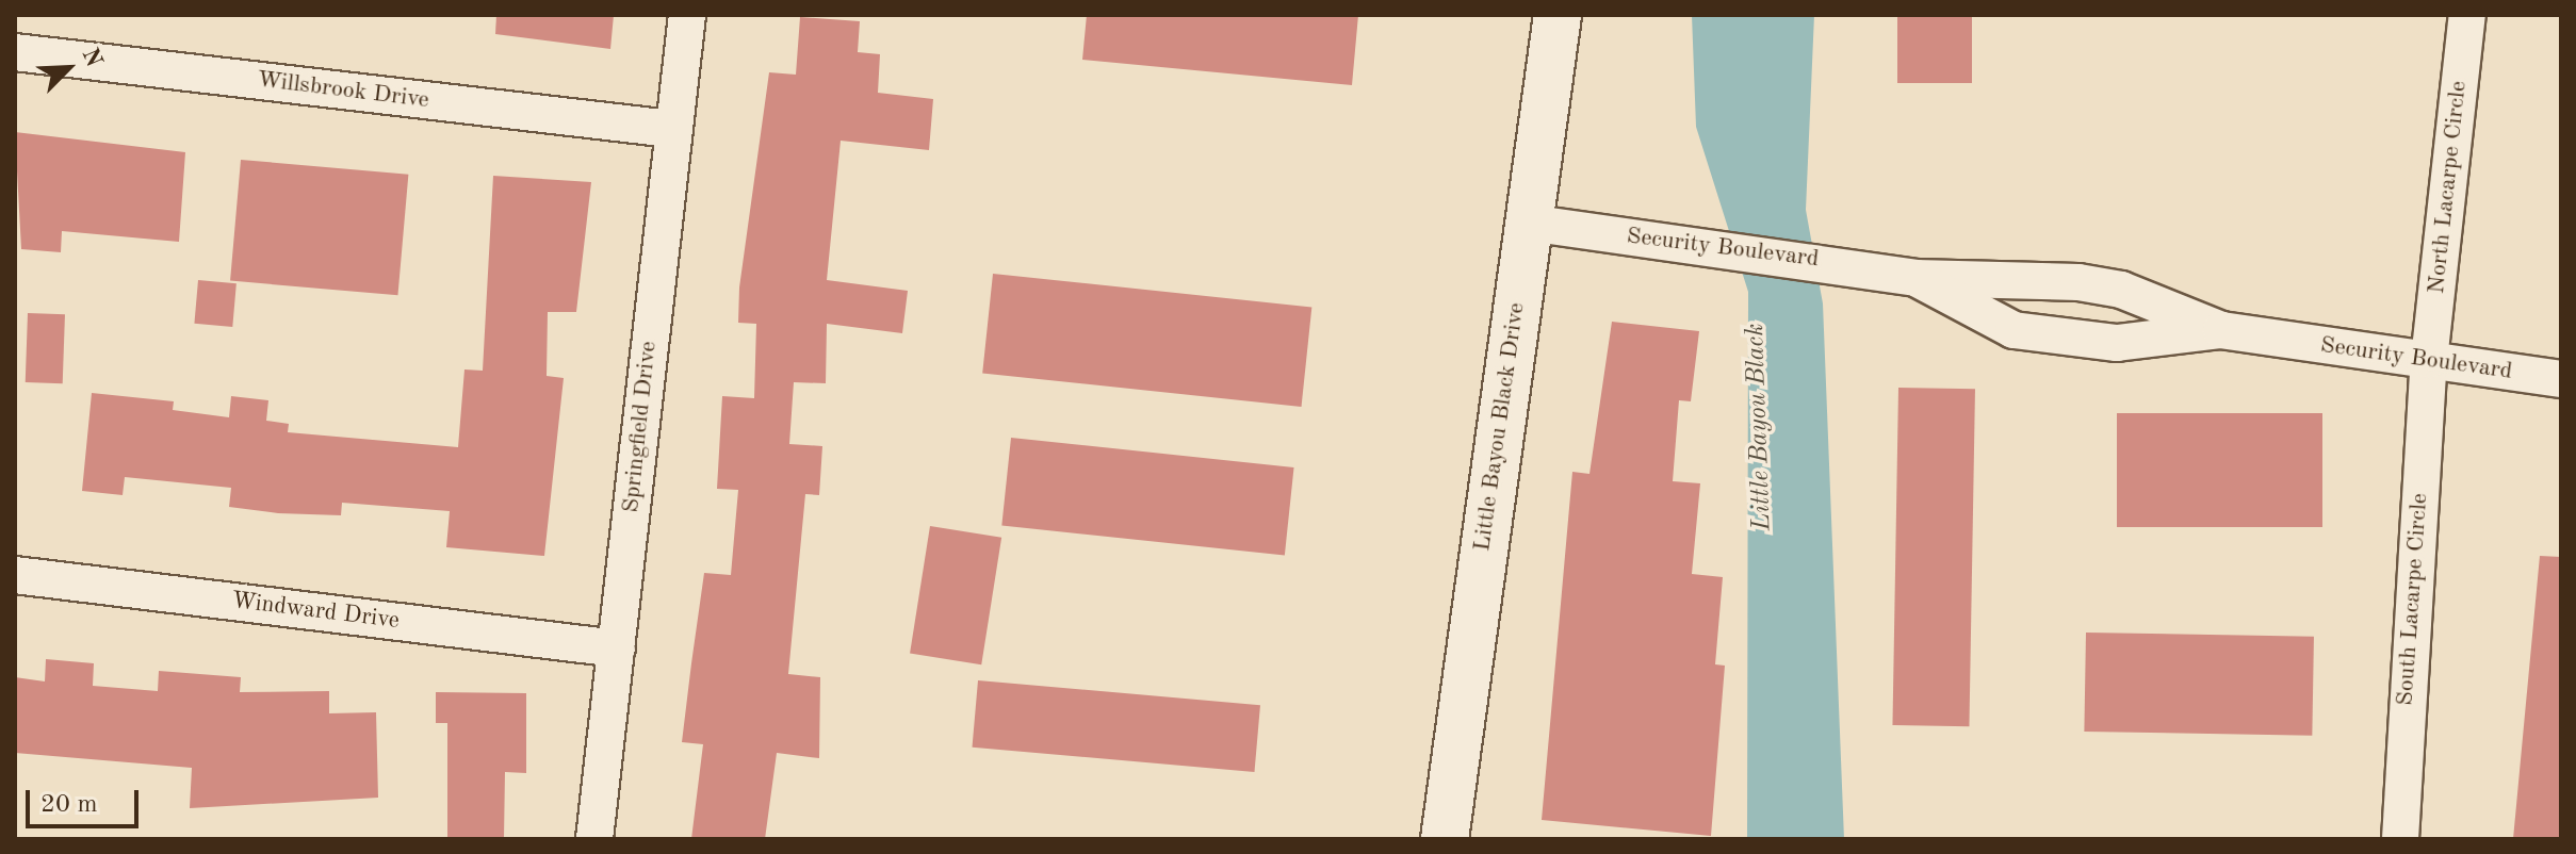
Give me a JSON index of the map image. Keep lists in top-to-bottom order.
{
  "streets": {
    "main road": ["Little Bayou Black Drive"],
    "street": [
      "Willsbrook Drive",
      "North Lacarpe Circle",
      "Security Boulevard",
      "Springfield Drive",
      "South Lacarpe Circle",
      "Windward Drive"
    ]
  },
  "crossings": [
    ["Willsbrook Drive", "Springfield Drive"],
    ["North Lacarpe Circle", "Security Boulevard"],
    ["North Lacarpe Circle", "South Lacarpe Circle"],
    ["Security Boulevard", "Little Bayou Black Drive"],
    ["Security Boulevard", "South Lacarpe Circle"],
    ["Springfield Drive", "Windward Drive"]
  ],
  "water": ["Little Bayou Black"],
  "scale_bar": "20 m",
  "north": "top right"
}
